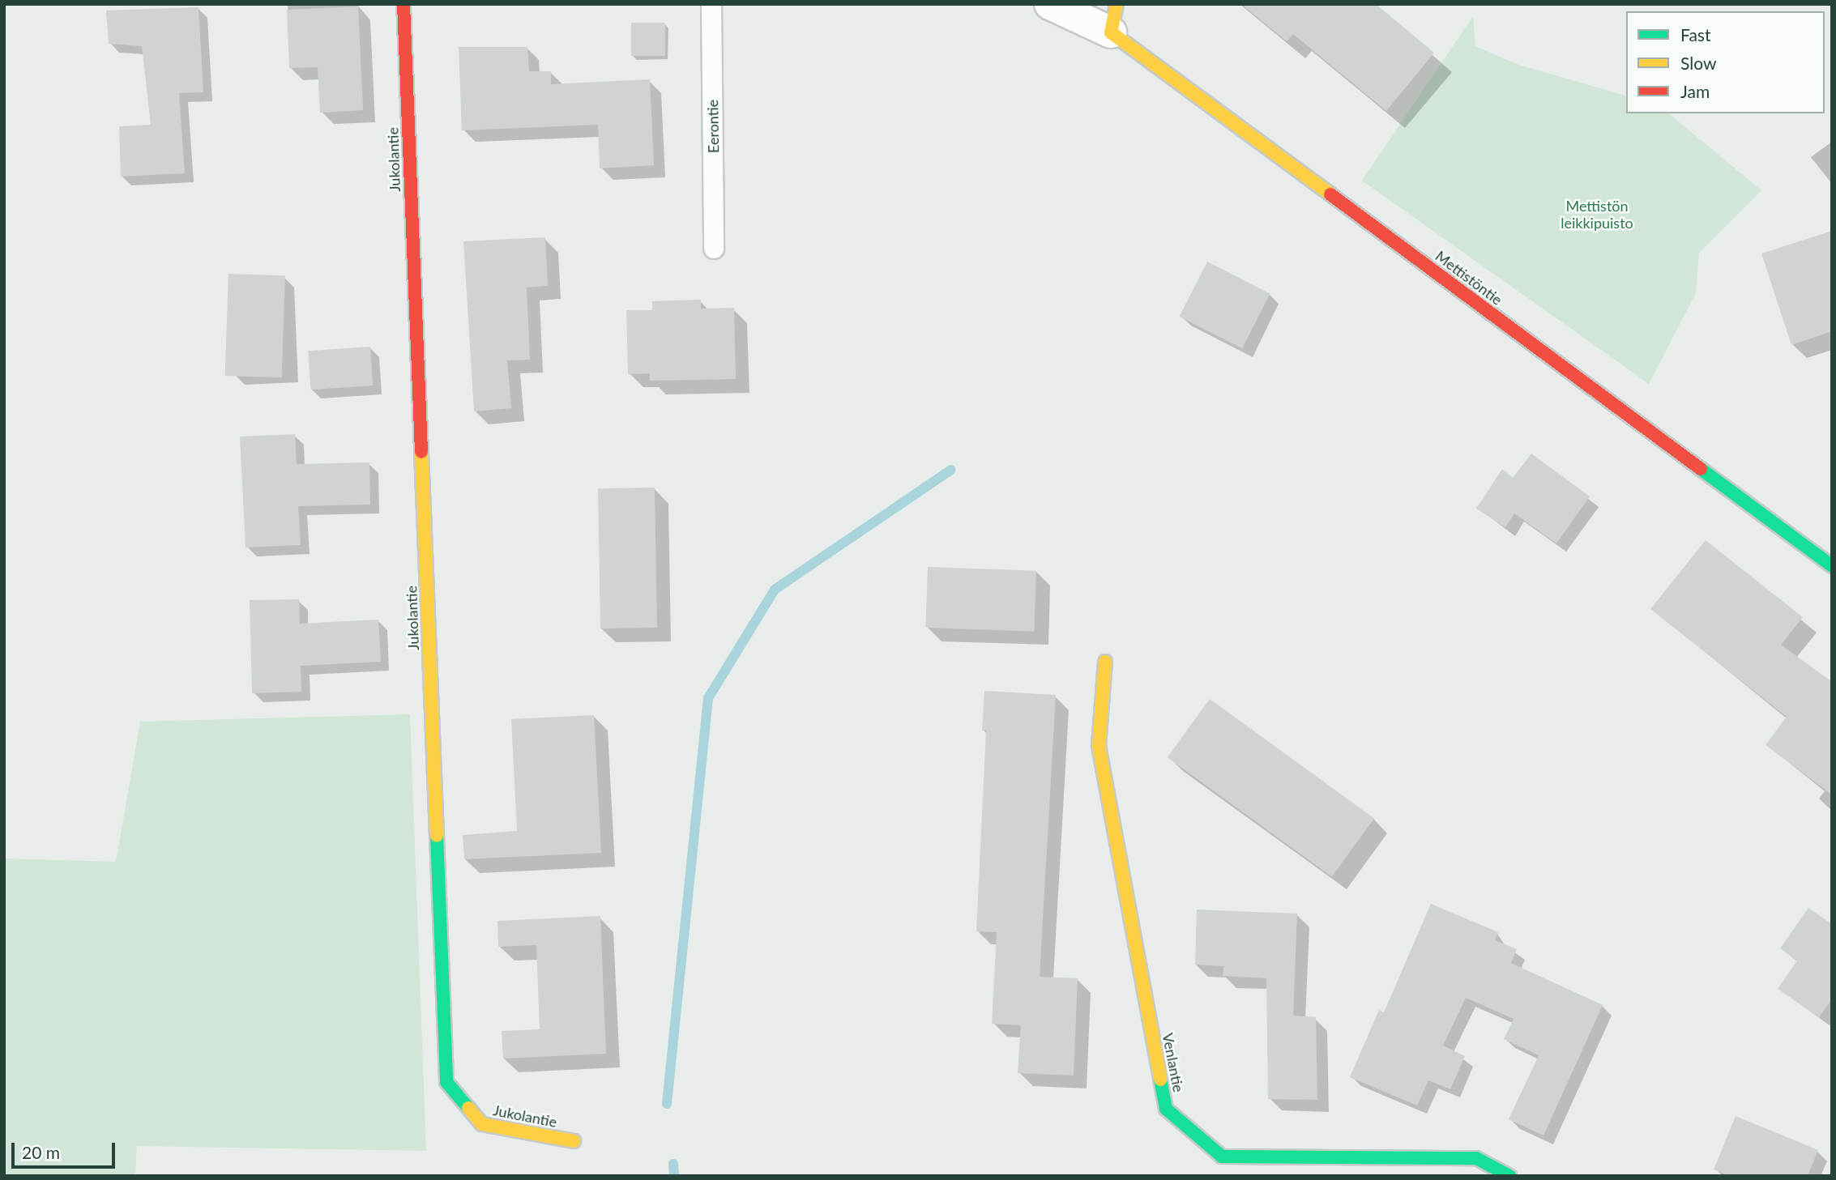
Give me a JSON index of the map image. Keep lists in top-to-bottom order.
{
  "streets": {
    "street": ["Jukolantie", "Mettistöntie", "Venlantie"],
    "lane": ["Eerontie"]
  },
  "parks": ["Mettistön leikkipuisto"],
  "legend": ["Fast", "Slow", "Jam"],
  "scale_bar": "20 m"
}
